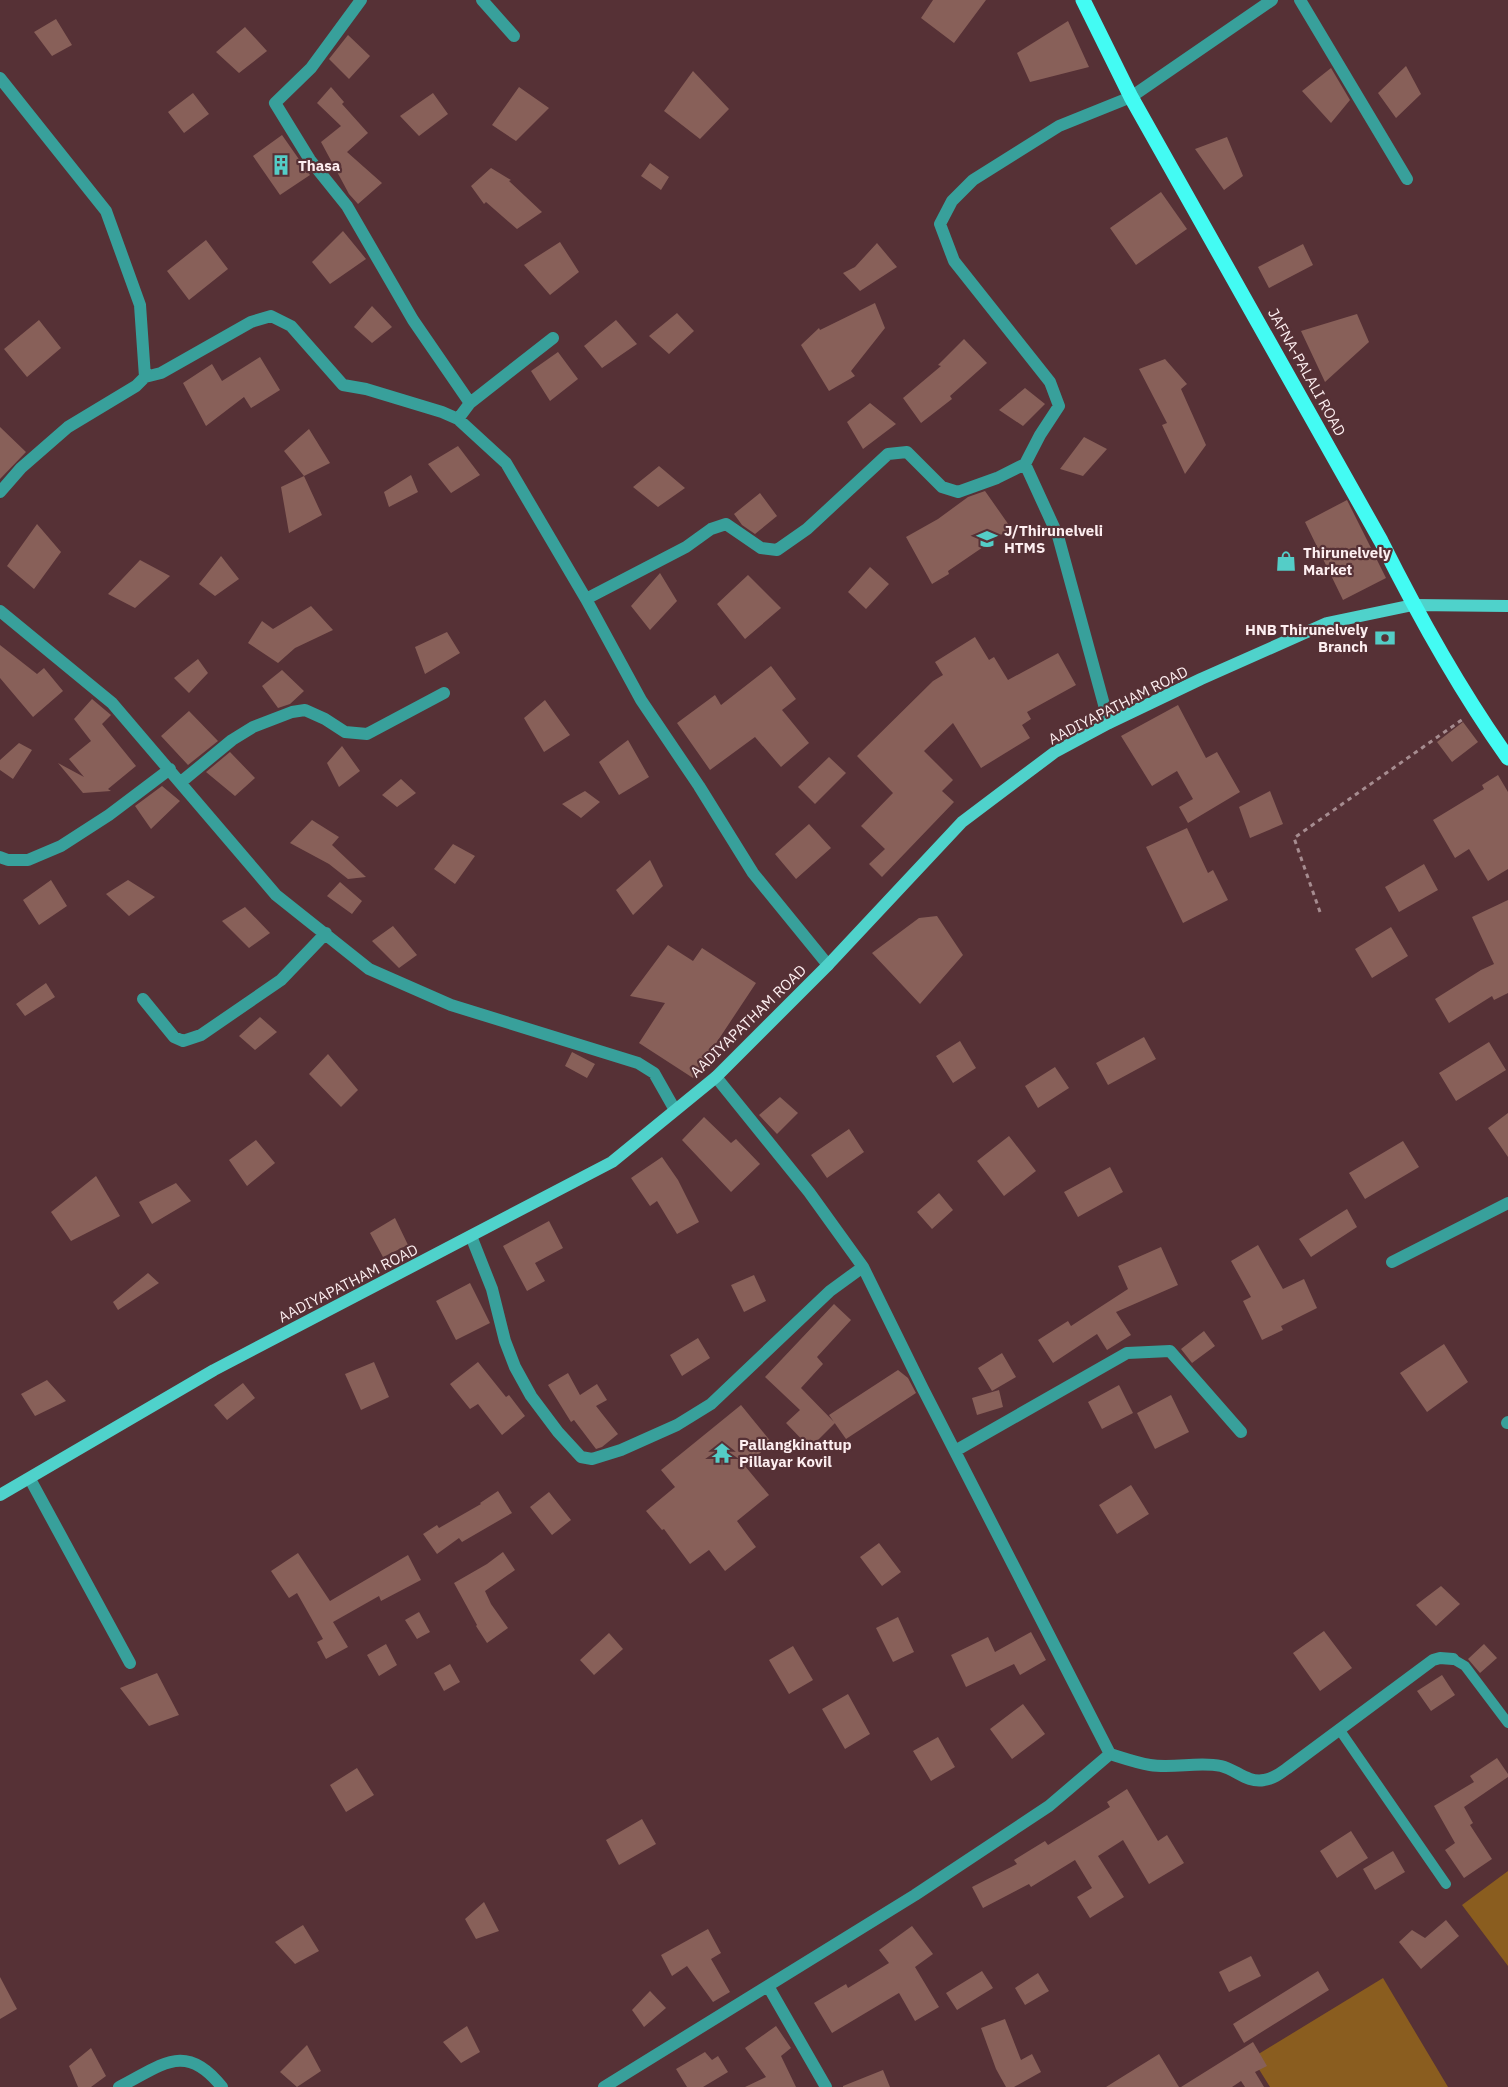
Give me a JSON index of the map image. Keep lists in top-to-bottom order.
{
  "streets": {
    "main road": ["JAFNA-PALALI ROAD"],
    "street": ["AADIYAPATHAM ROAD"]
  },
  "crossings": [
    ["JAFNA-PALALI ROAD", "AADIYAPATHAM ROAD"]
  ],
  "places": {
    "building": ["Thasa"],
    "school or university": ["J/Thirunelveli HTMS"],
    "shop": ["Thirunelvely Market"],
    "bank": ["HNB Thirunelvely Branch"],
    "temple": ["Pallangkinattup Pillayar Kovil"]
  }
}
